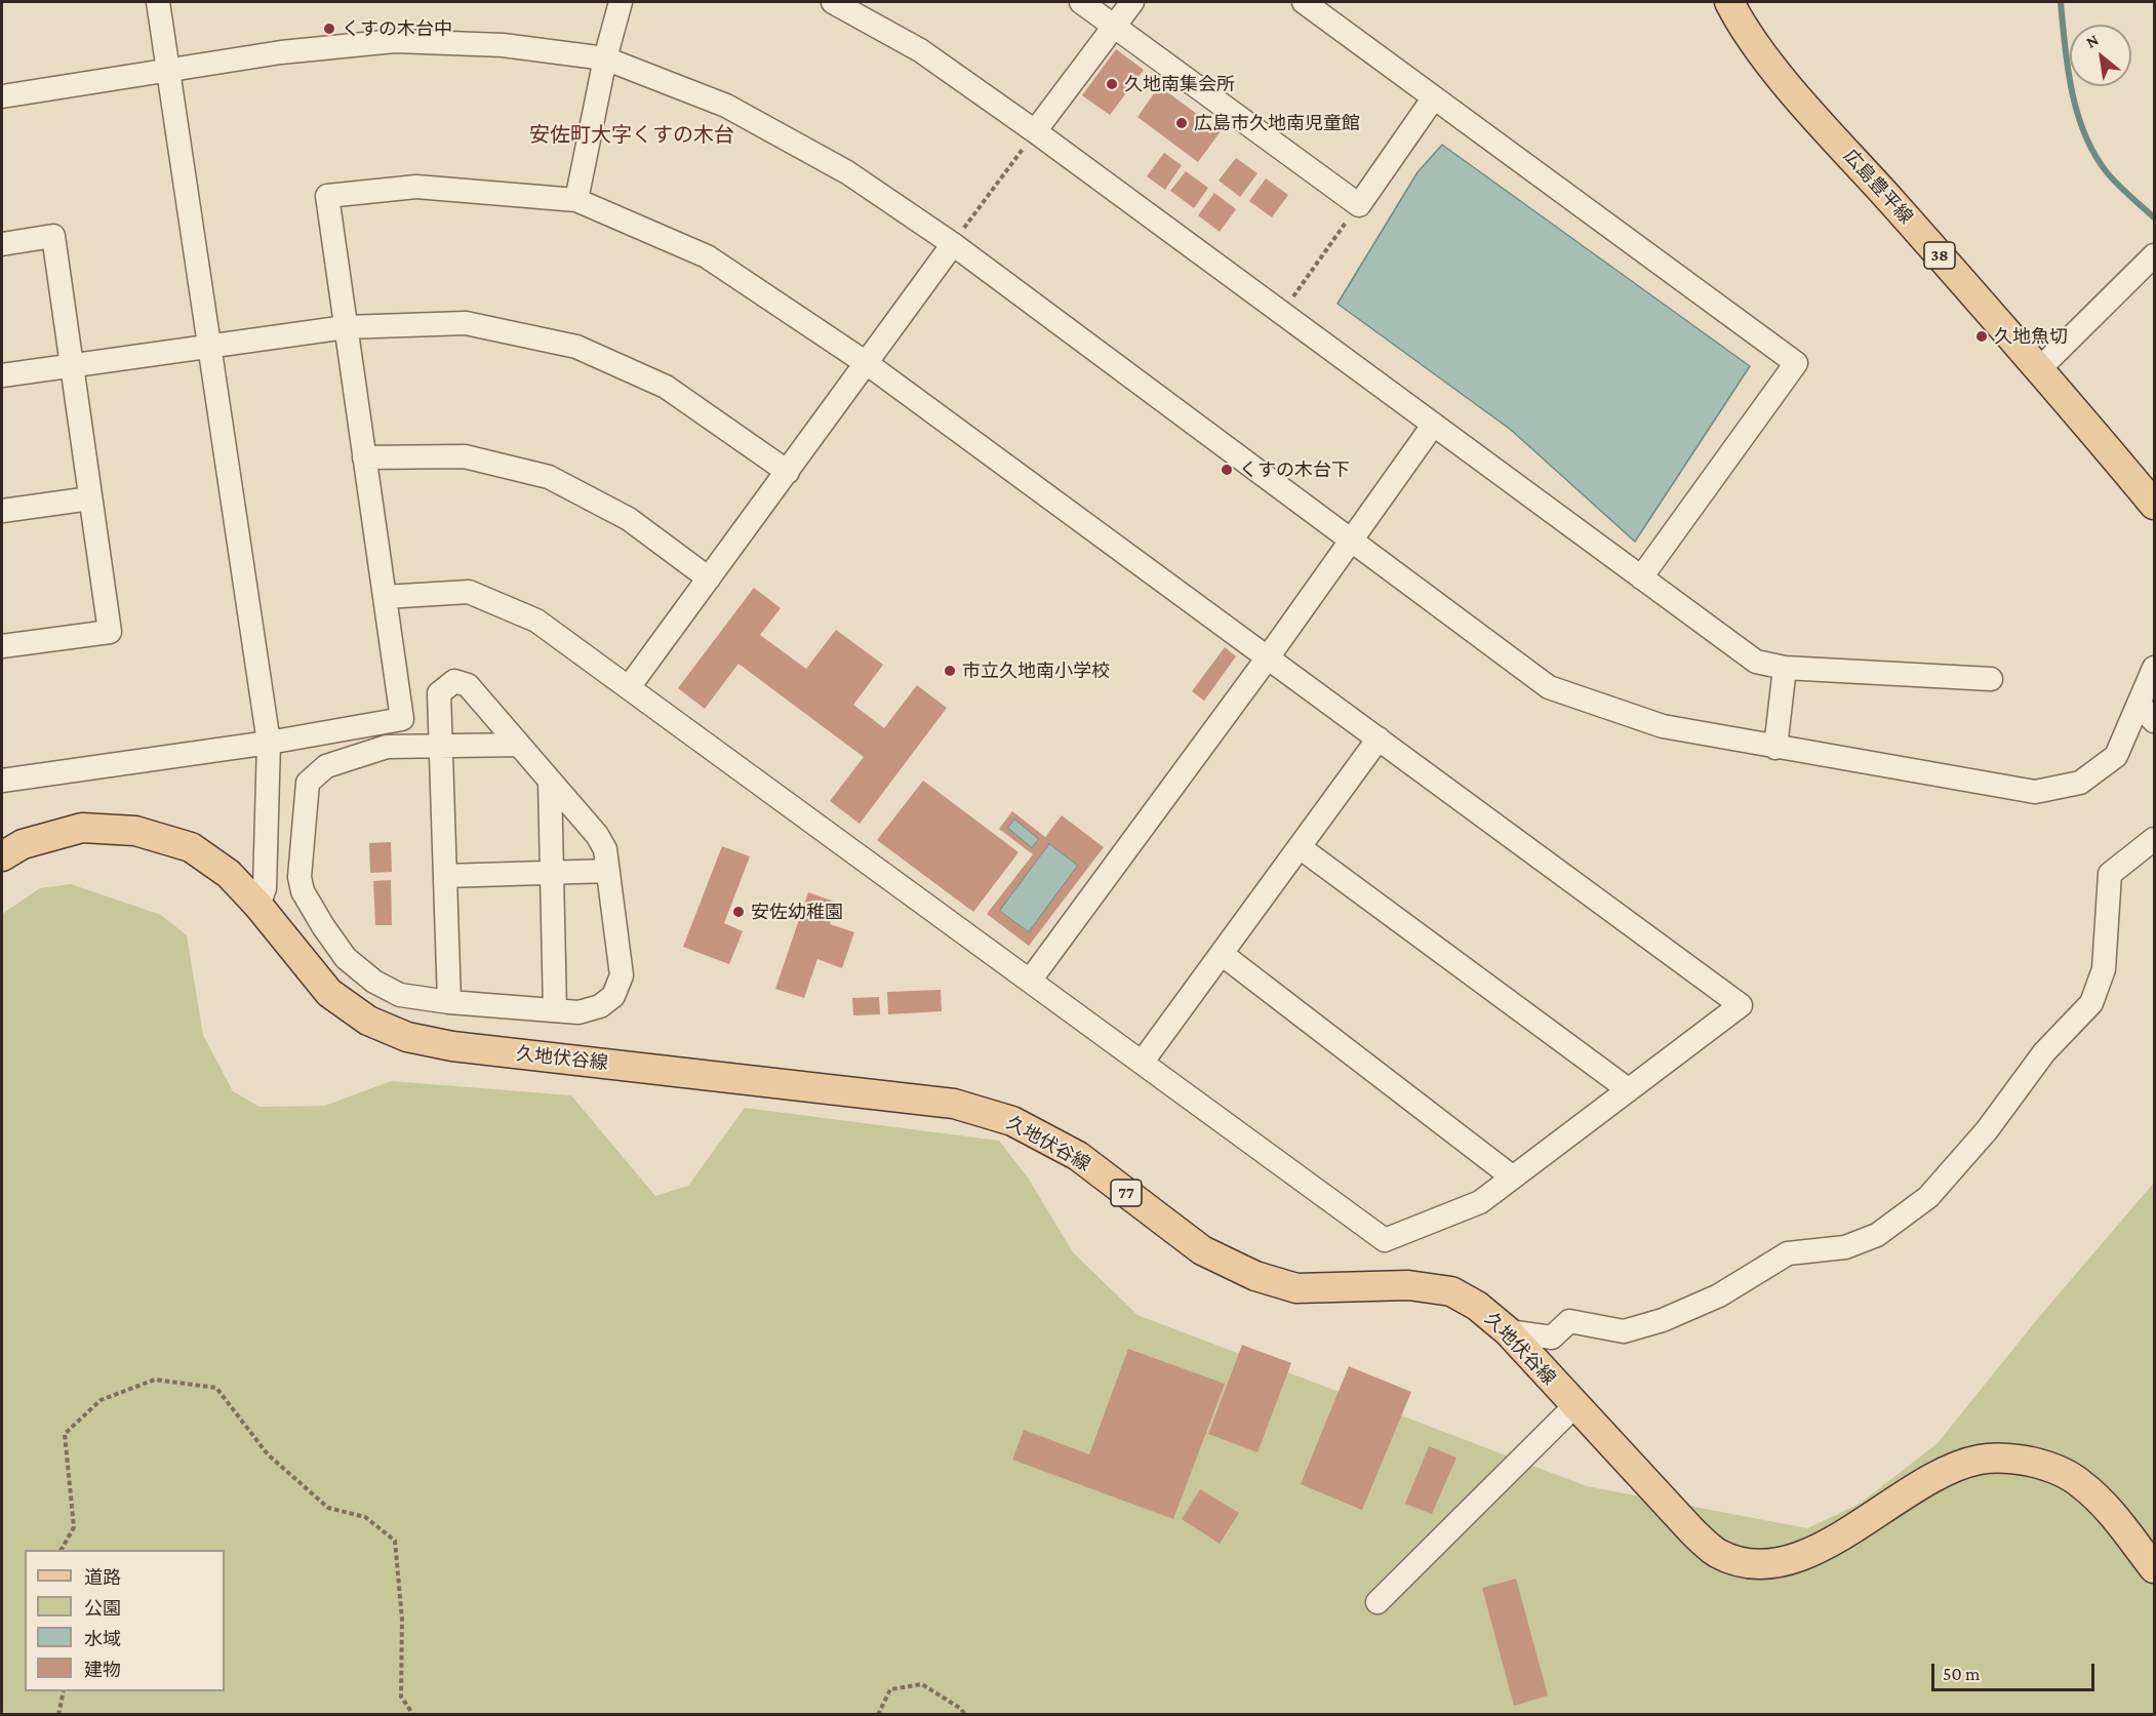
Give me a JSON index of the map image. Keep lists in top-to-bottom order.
{
  "streets": {
    "main road": [
      "広島豊平線",
      "38",
      "久地伏谷線",
      "77"
    ]
  },
  "districts": ["安佐町大字くすの木台"],
  "places": [
    "くすの木台中",
    "久地南集会所",
    "広島市久地南児童館",
    "久地魚切",
    "くすの木台下",
    "市立久地南小学校",
    "安佐幼稚園"
  ],
  "legend": [
    "道路",
    "公園",
    "水域",
    "建物"
  ],
  "scale_bar": "50 m",
  "north": "top left"
}
